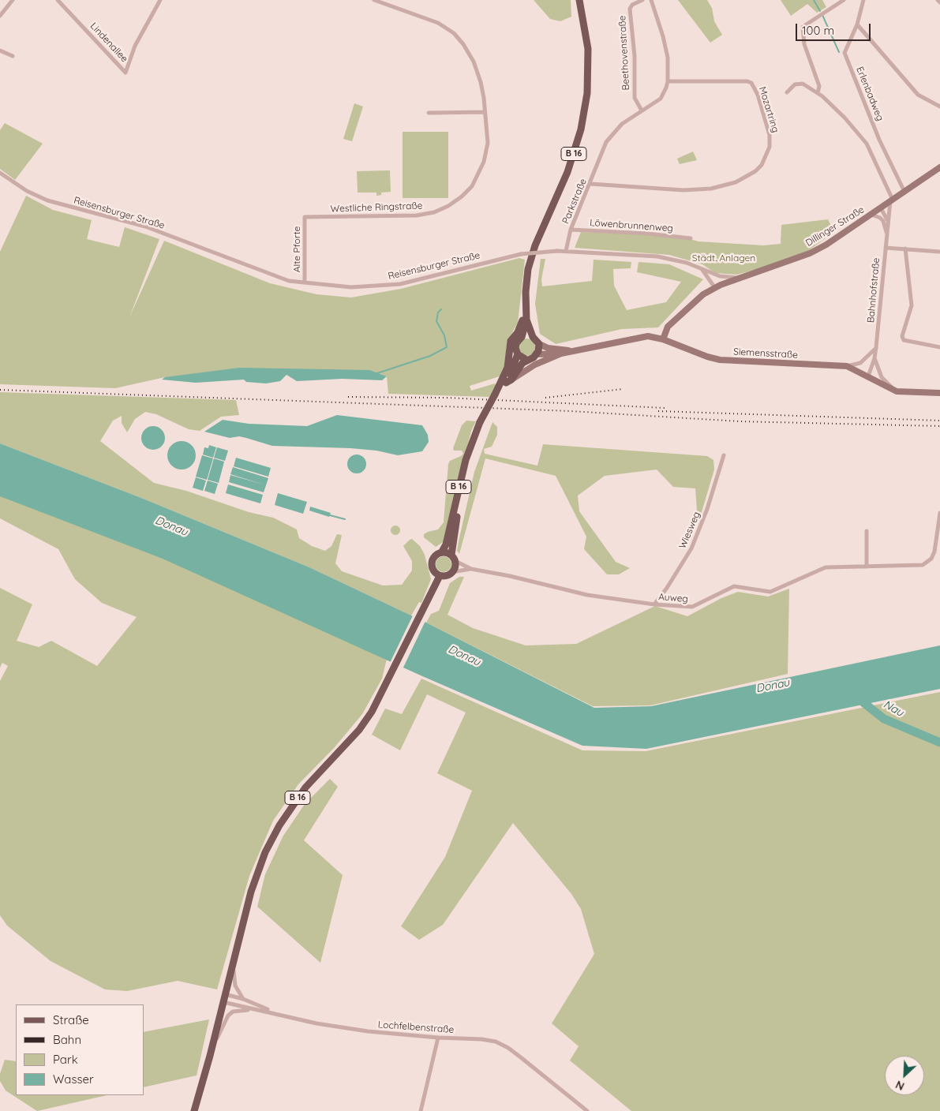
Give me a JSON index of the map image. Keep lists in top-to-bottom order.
{
  "streets": {
    "main road": ["B 16", "Dillinger Straße", "Siemensstraße"],
    "street": [
      "Lindenallee",
      "Beethovenstraße",
      "Erlenbadweg",
      "Mozartring",
      "Parkstraße",
      "Westliche Ringstraße",
      "Reisensburger Straße",
      "Löwenbrunnenweg",
      "Alte Pforte",
      "Bahnhofstraße",
      "Wiesweg",
      "Auweg",
      "Lochfelbenstraße"
    ]
  },
  "crossings": [
    ["Beethovenstraße", "Parkstraße"],
    ["Erlenbadweg", "Dillinger Straße"],
    ["Mozartring", "Parkstraße"],
    ["B 16", "Auweg"],
    ["B 16", "Lochfelbenstraße"],
    ["Parkstraße", "Reisensburger Straße"],
    ["Parkstraße", "Löwenbrunnenweg"],
    ["Westliche Ringstraße", "Alte Pforte"],
    ["Reisensburger Straße", "Dillinger Straße"],
    ["Reisensburger Straße", "Alte Pforte"],
    ["Dillinger Straße", "Bahnhofstraße"],
    ["Dillinger Straße", "Siemensstraße"],
    ["Bahnhofstraße", "Siemensstraße"],
    ["Wiesweg", "Auweg"]
  ],
  "water": ["Donau", "Nau"],
  "parks": ["Städt. Anlagen"],
  "legend": [
    "Straße",
    "Bahn",
    "Park",
    "Wasser"
  ],
  "scale_bar": "100 m",
  "north": "bottom left"
}
